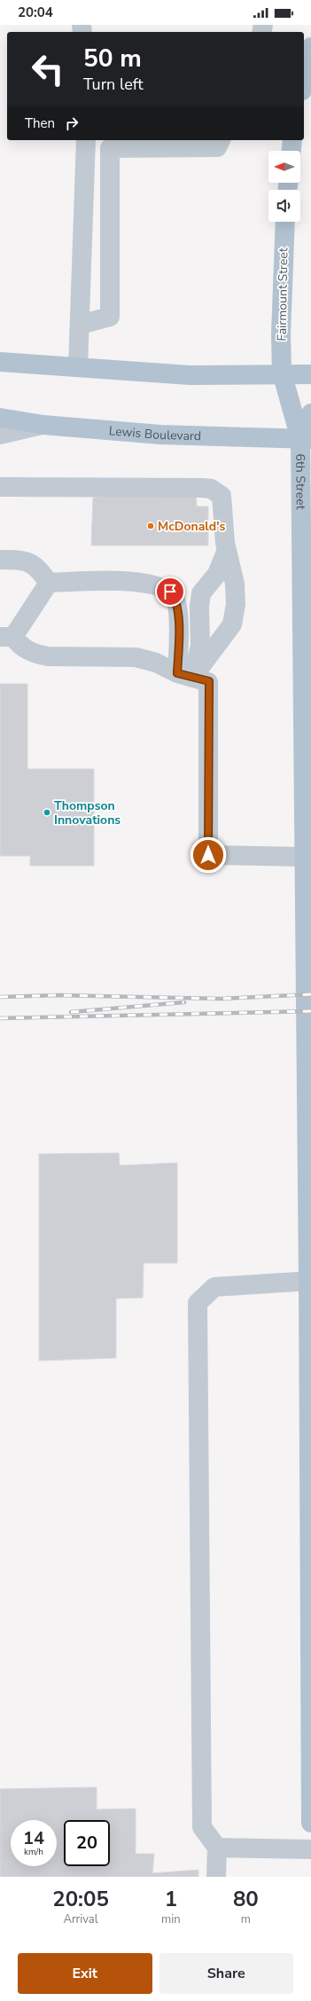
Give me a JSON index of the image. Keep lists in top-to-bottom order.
{
  "streets": {
    "main road": ["Fairmount Street", "Lewis Boulevard", "6th Street"]
  },
  "crossings": [
    ["Fairmount Street", "6th Street"],
    ["Lewis Boulevard", "6th Street"]
  ],
  "places": ["McDonald's", "Thompson Innovations"],
  "north": "left",
  "page": {
    "status": "20:04",
    "turn": ["50 m", "Turn left"],
    "then": "Then",
    "speed": "14 km/h",
    "limit": "20",
    "eta": [
      "20:05",
      "Arrival",
      "1",
      "min",
      "80",
      "m"
    ],
    "buttons": ["Exit", "Share"]
  }
}
